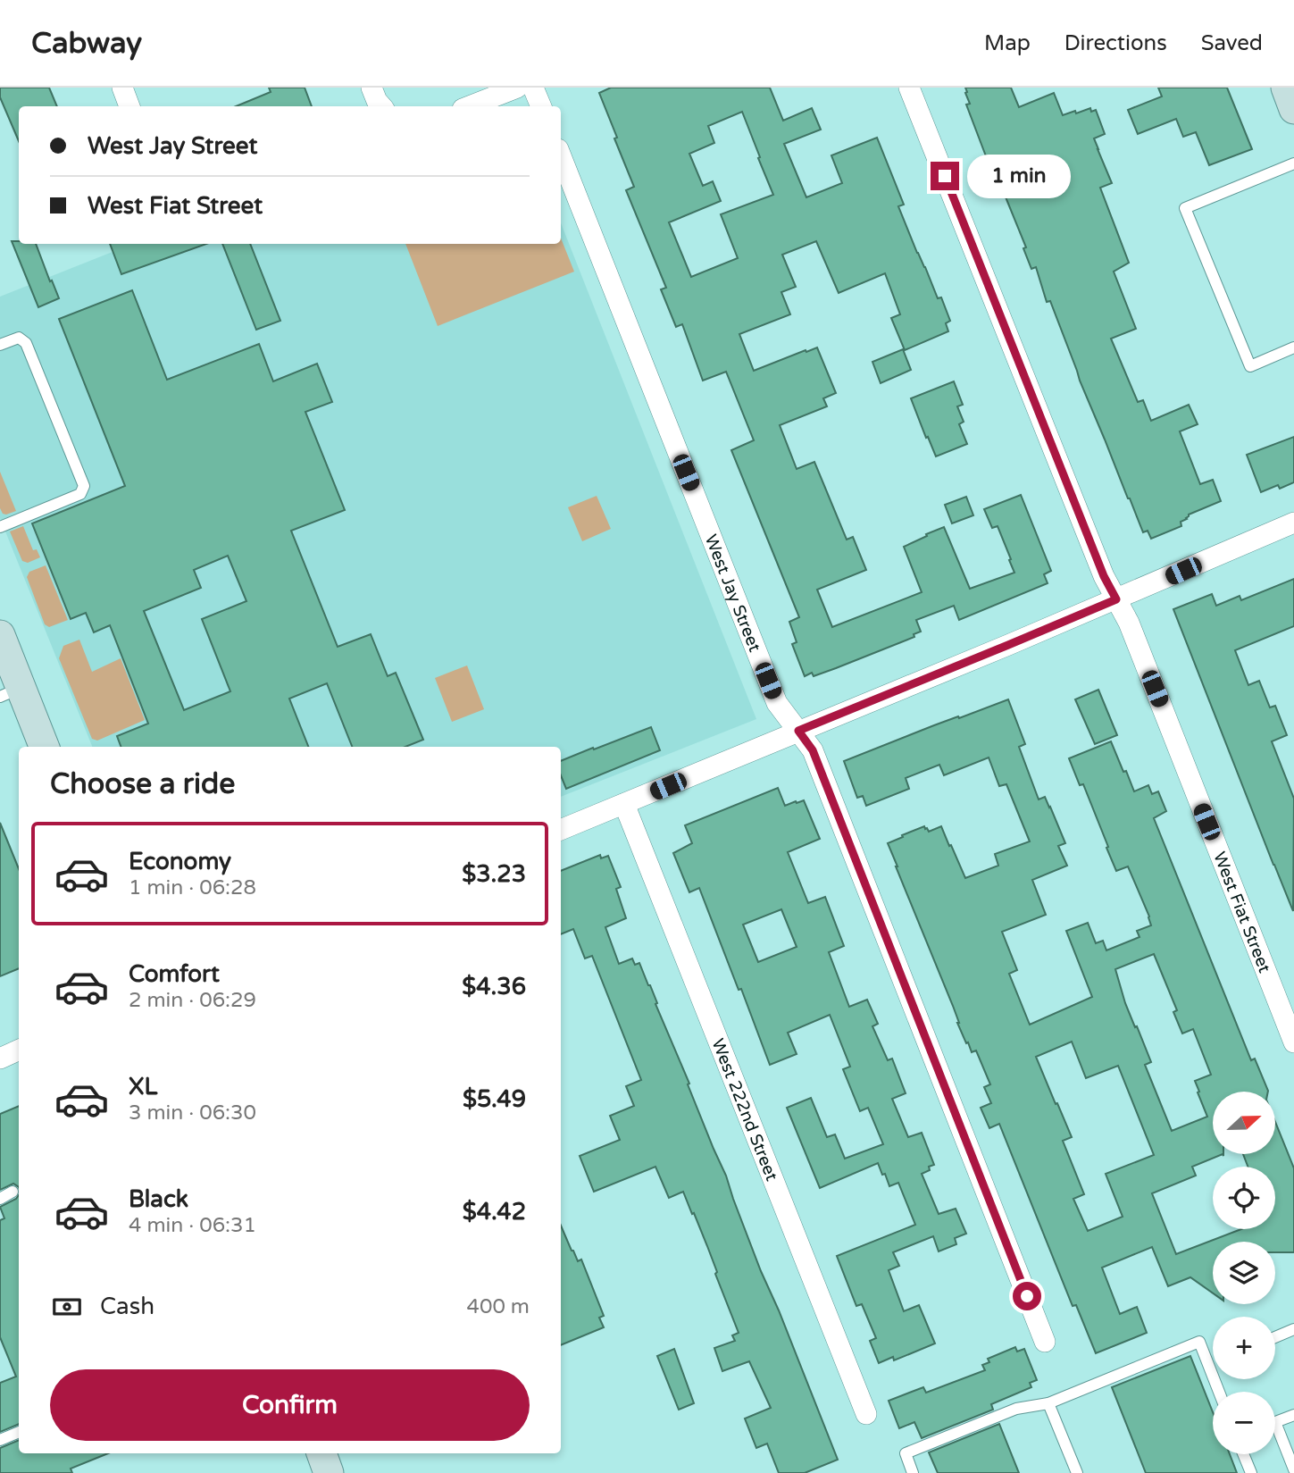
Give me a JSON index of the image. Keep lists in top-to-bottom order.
{
  "streets": {
    "street": ["West Jay Street", "West Fiat Street", "West 222nd Street"]
  },
  "north": "right",
  "page": {
    "header": "Cabway",
    "nav": ["Map", "Directions", "Saved"],
    "banner": ["West Jay Street", "West Fiat Street"],
    "bubble": "1 min",
    "heading": "Choose a ride",
    "list": [
      {
        "name": "Economy",
        "note": "1 min · 06:28",
        "value": "$3.23"
      },
      {
        "name": "Comfort",
        "note": "2 min · 06:29",
        "value": "$4.36"
      },
      {
        "name": "XL",
        "note": "3 min · 06:30",
        "value": "$5.49"
      },
      {
        "name": "Black",
        "note": "4 min · 06:31",
        "value": "$4.42"
      }
    ],
    "map_buttons": ["+", "−"],
    "pay": ["Cash", "400 m"],
    "buttons": "Confirm"
  }
}
